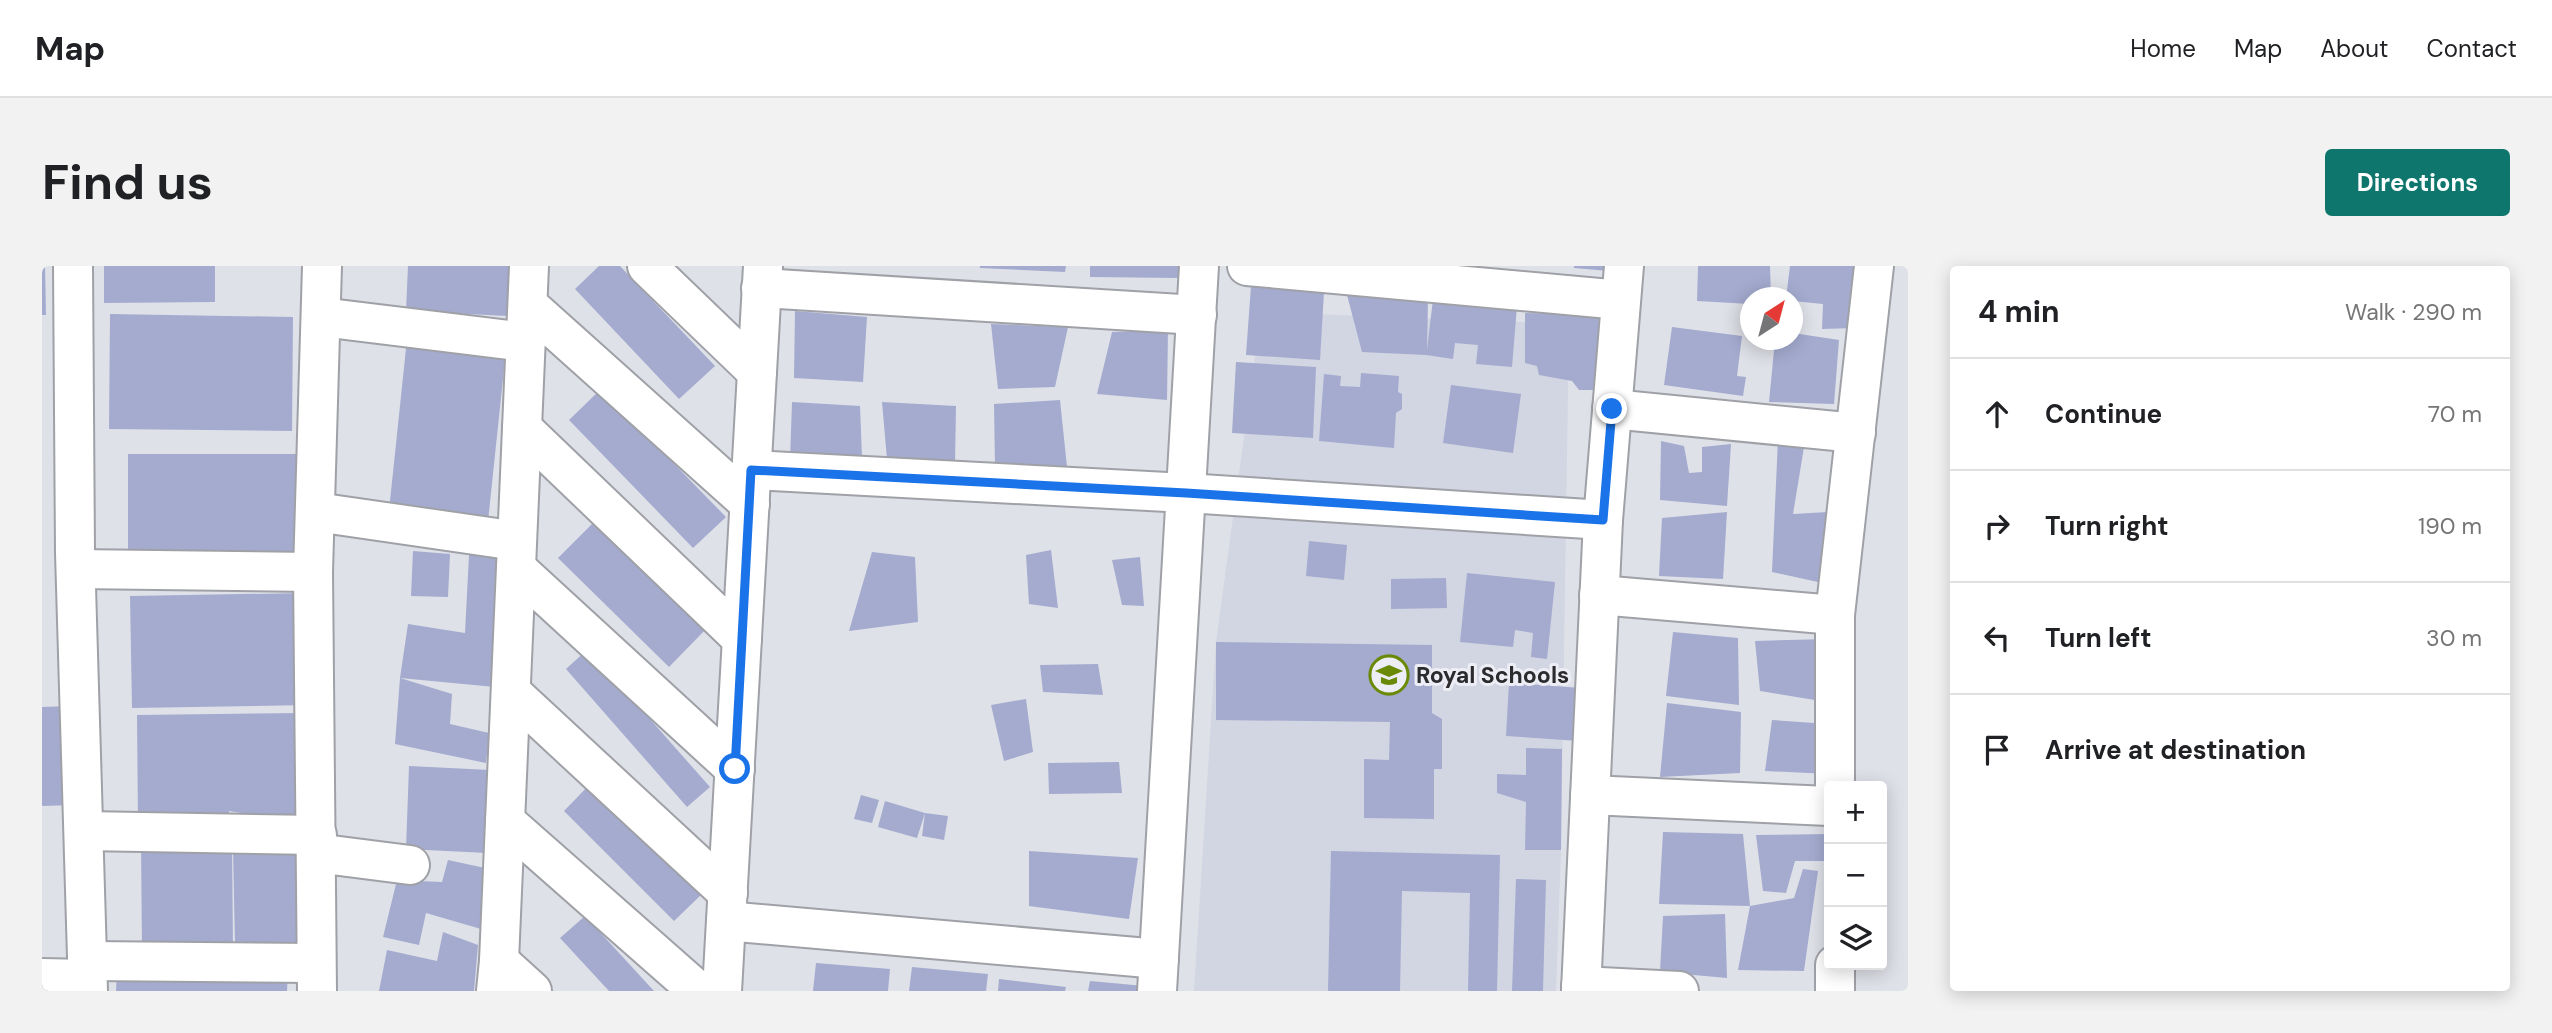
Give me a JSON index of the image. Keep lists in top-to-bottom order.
{
  "places": {
    "school or university": ["Royal Schools"]
  },
  "north": "top right",
  "page": {
    "header": "Map",
    "nav": [
      "Home",
      "Map",
      "About",
      "Contact"
    ],
    "buttons": "Directions",
    "title": "Find us",
    "heading": ["4 min", "Walk · 290 m"],
    "list": [
      ["Continue", "70 m"],
      ["Turn right", "190 m"],
      ["Turn left", "30 m"],
      "Arrive at destination"
    ],
    "map_buttons": ["+", "−"]
  }
}
